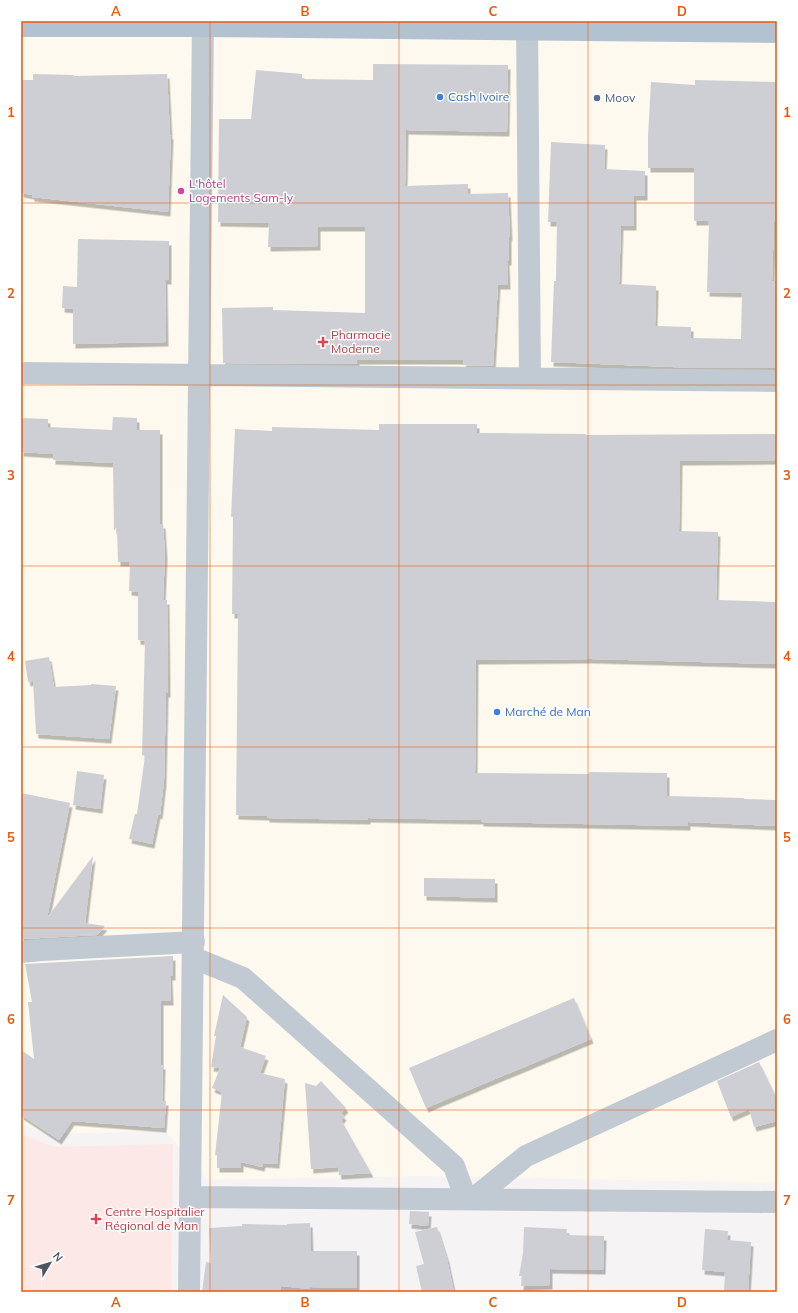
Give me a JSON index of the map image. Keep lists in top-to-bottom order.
{
  "places": {
    "other": [
      "Cash Ivoire",
      "Moov",
      "L'hôtel Logements Sam-ly",
      "Marché de Man"
    ],
    "health": ["Pharmacie Moderne", "Centre Hospitalier Régional de Man"]
  },
  "north": "top right",
  "grid": {
    "columns": [
      "A",
      "B",
      "C",
      "D"
    ],
    "rows": [
      "1",
      "2",
      "3",
      "4",
      "5",
      "6",
      "7"
    ]
  }
}
